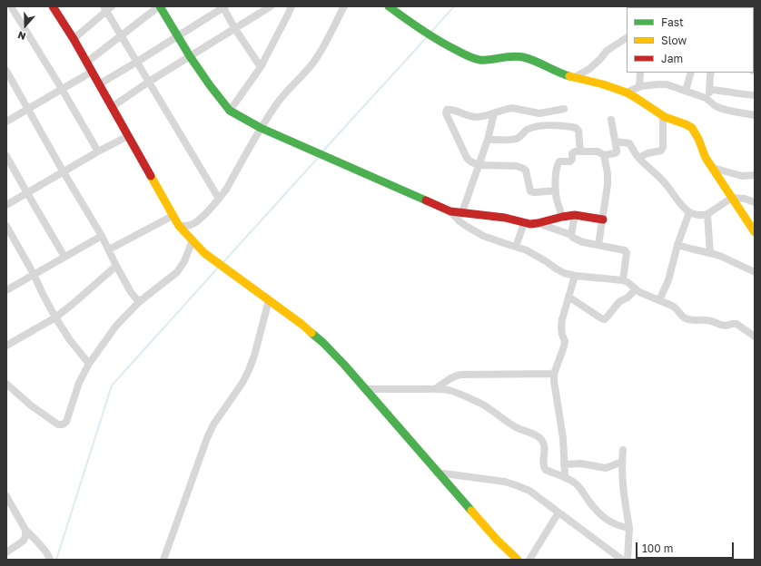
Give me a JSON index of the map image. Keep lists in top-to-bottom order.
{
  "legend": ["Fast", "Slow", "Jam"],
  "scale_bar": "100 m",
  "north": "bottom"
}
